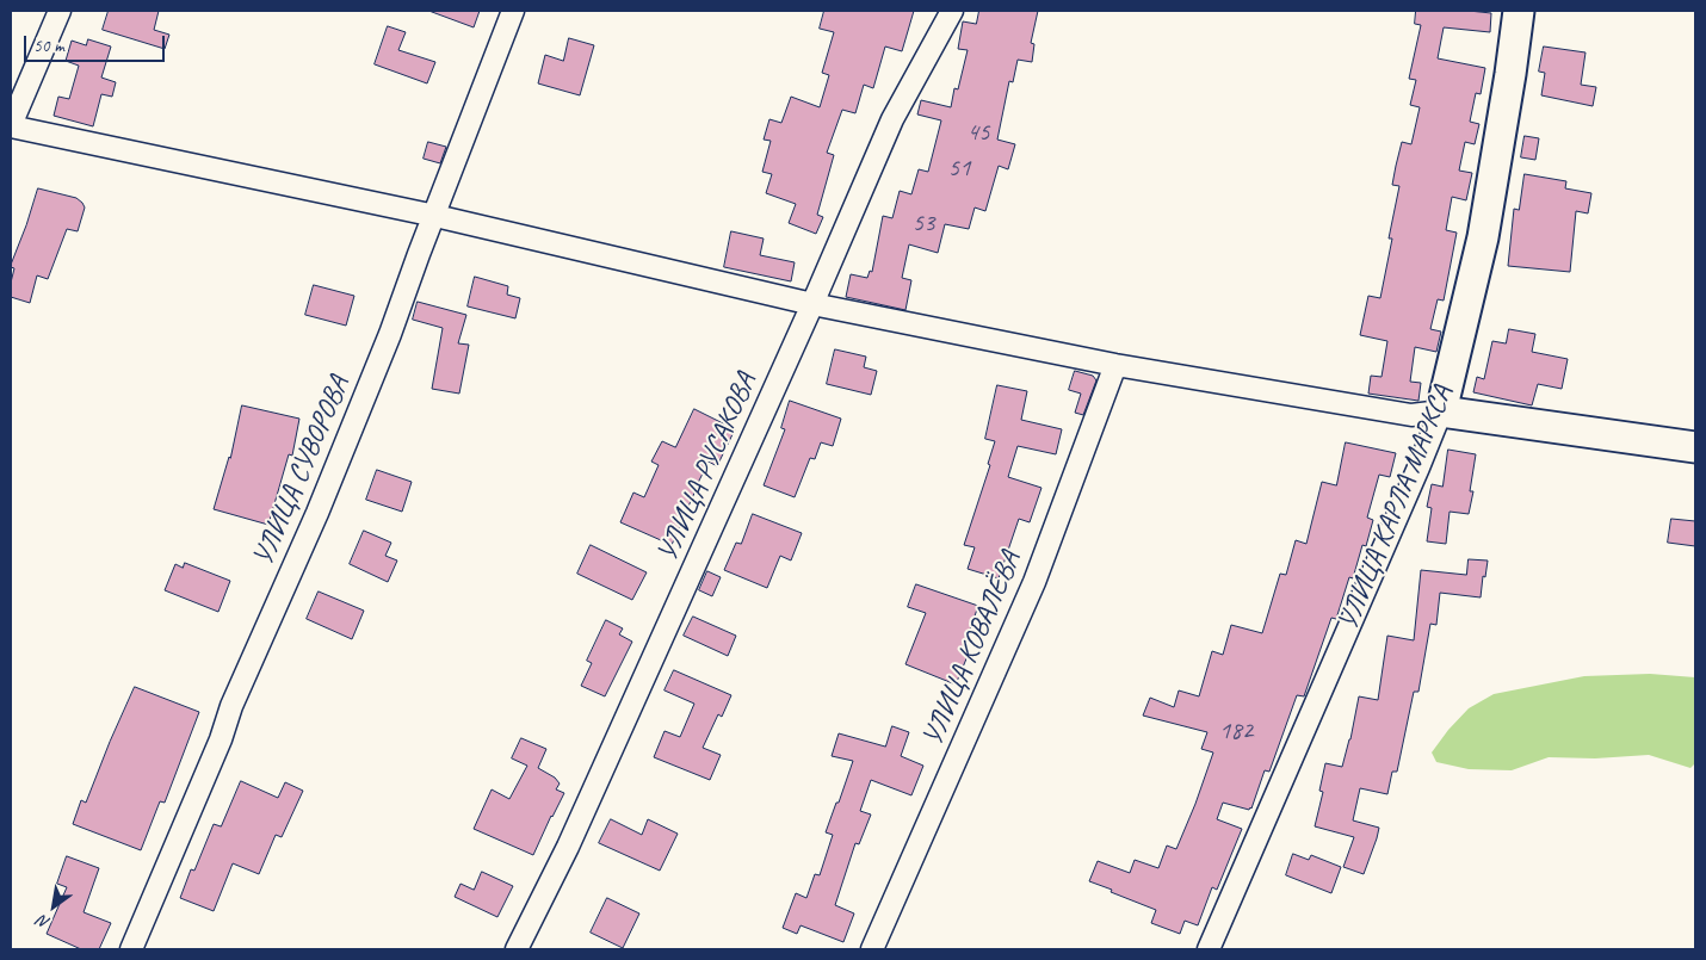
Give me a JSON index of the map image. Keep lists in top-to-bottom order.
{
  "streets": {
    "street": [
      "УЛИЦА РУСАКОВА",
      "УЛИЦА СУВОРОВА",
      "УЛИЦА КАРЛА МАРКСА",
      "УЛИЦА КОВАЛЁВА"
    ]
  },
  "house_numbers": [
    "45",
    "51",
    "53",
    "182"
  ],
  "scale_bar": "50 m",
  "north": "bottom left"
}
